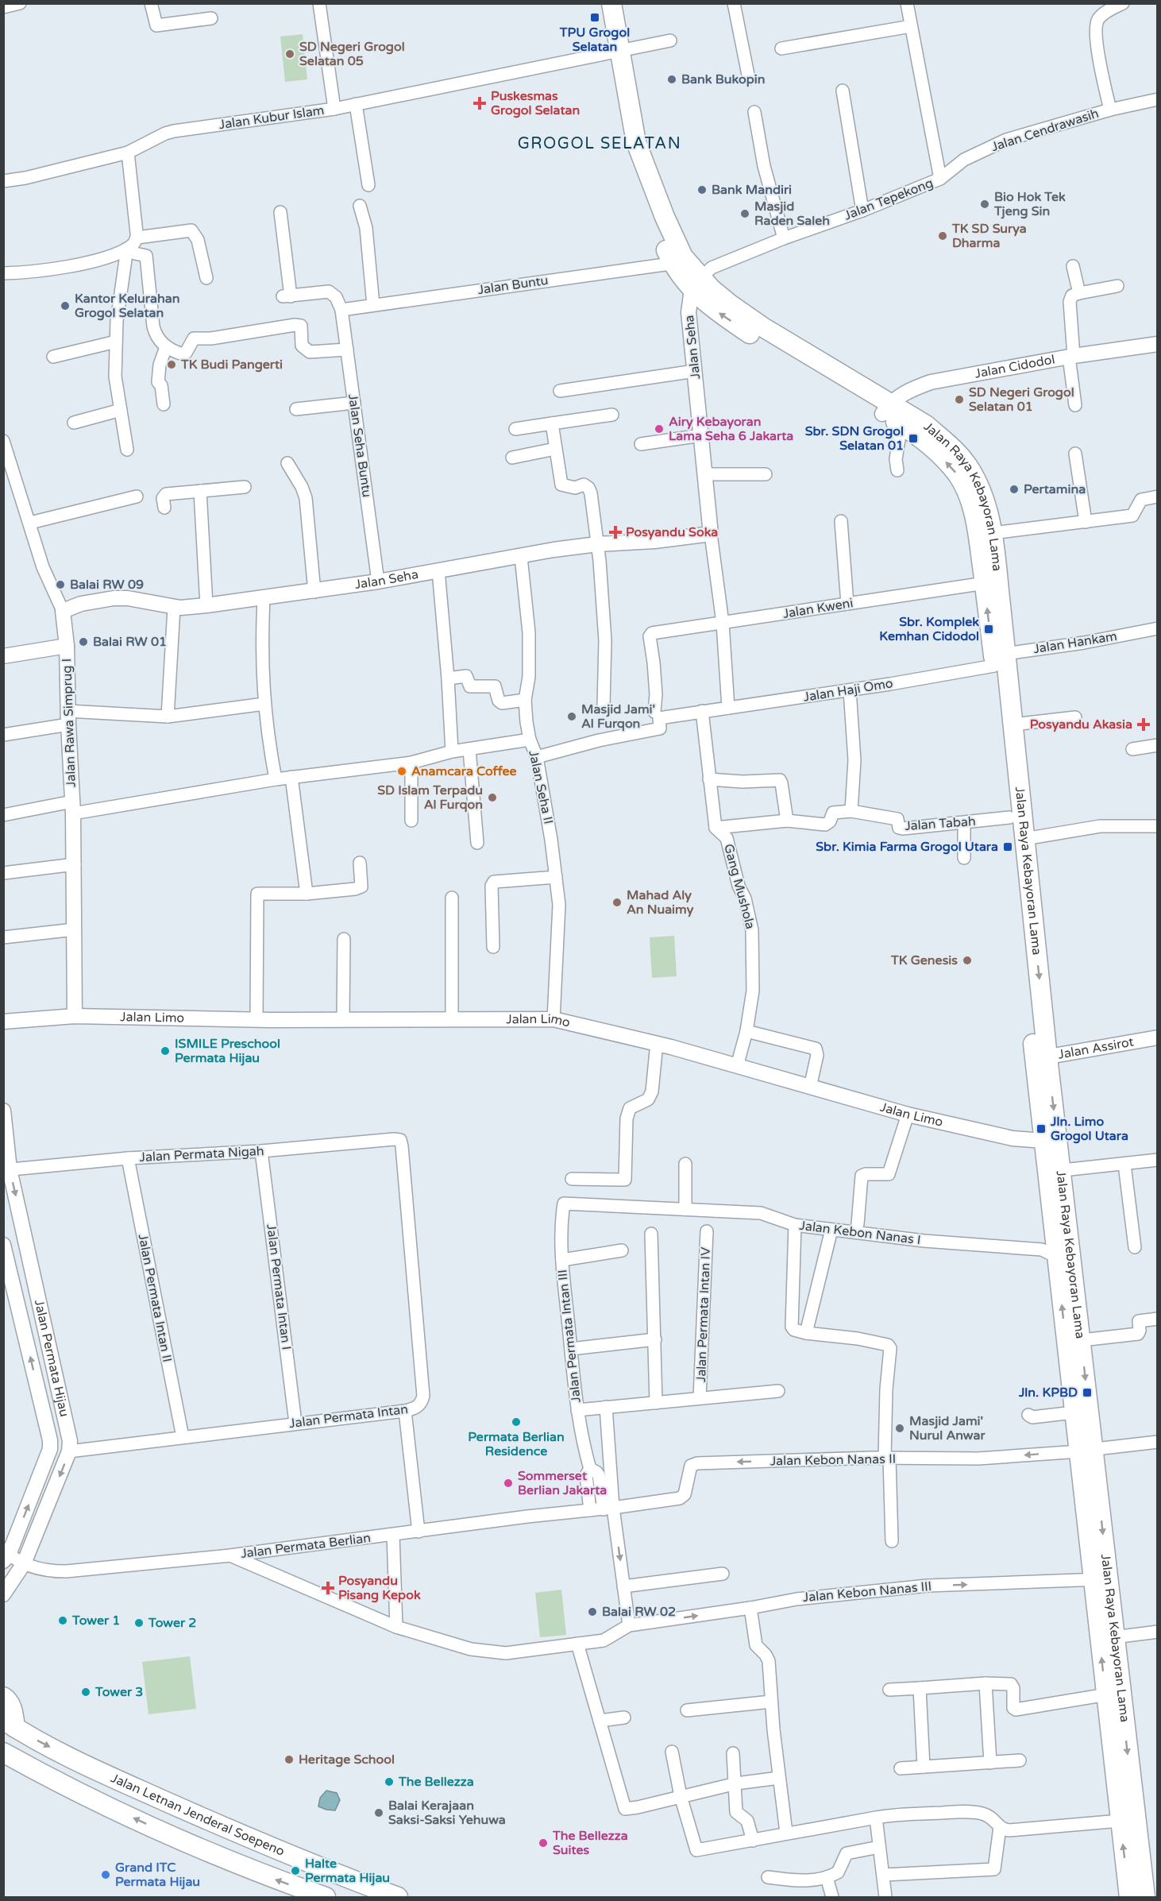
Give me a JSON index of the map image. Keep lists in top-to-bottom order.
{
  "streets": {
    "main road": ["Jalan Raya Kebayoran Lama", "Jalan Letnan Jenderal Soepeno"],
    "street": [
      "Jalan Kubur Islam",
      "Jalan Cendrawasih",
      "Jalan Tepekong",
      "Jalan Buntu",
      "Jalan Seha",
      "Jalan Cidodol",
      "Jalan Seha Buntu",
      "Jalan Kweni",
      "Jalan Hankam",
      "Jalan Haji Omo",
      "Jalan Rawa Simprug I",
      "Jalan Seha II",
      "Jalan Tabah",
      "Gang Mushola",
      "Jalan Limo",
      "Jalan Assirot",
      "Jalan Permata Nigah",
      "Jalan Kebon Nanas I",
      "Jalan Permata Intan I",
      "Jalan Permata Intan II",
      "Jalan Permata Intan IV",
      "Jalan Permata Intan III",
      "Jalan Permata Hijau",
      "Jalan Permata Intan",
      "Jalan Kebon Nanas II",
      "Jalan Permata Berlian",
      "Jalan Kebon Nanas III"
    ]
  },
  "crossings": [
    ["Jalan Kubur Islam", "Jalan Raya Kebayoran Lama"],
    ["Jalan Cendrawasih", "Jalan Tepekong"],
    ["Jalan Tepekong", "Jalan Seha"],
    ["Jalan Tepekong", "Jalan Raya Kebayoran Lama"],
    ["Jalan Buntu", "Jalan Seha Buntu"],
    ["Jalan Buntu", "Jalan Raya Kebayoran Lama"],
    ["Jalan Seha", "Jalan Seha Buntu"],
    ["Jalan Seha", "Jalan Raya Kebayoran Lama"],
    ["Jalan Seha", "Jalan Kweni"],
    ["Jalan Seha", "Jalan Rawa Simprug I"],
    ["Jalan Seha", "Jalan Seha II"],
    ["Jalan Cidodol", "Jalan Raya Kebayoran Lama"],
    ["Jalan Raya Kebayoran Lama", "Jalan Kweni"],
    ["Jalan Raya Kebayoran Lama", "Jalan Hankam"],
    ["Jalan Raya Kebayoran Lama", "Jalan Haji Omo"],
    ["Jalan Raya Kebayoran Lama", "Jalan Tabah"],
    ["Jalan Raya Kebayoran Lama", "Jalan Limo"],
    ["Jalan Raya Kebayoran Lama", "Jalan Assirot"],
    ["Jalan Raya Kebayoran Lama", "Jalan Kebon Nanas I"],
    ["Jalan Raya Kebayoran Lama", "Jalan Kebon Nanas II"],
    ["Jalan Raya Kebayoran Lama", "Jalan Kebon Nanas III"],
    ["Jalan Hankam", "Jalan Haji Omo"],
    ["Jalan Haji Omo", "Jalan Seha II"],
    ["Jalan Haji Omo", "Gang Mushola"],
    ["Jalan Rawa Simprug I", "Jalan Limo"],
    ["Jalan Seha II", "Jalan Limo"],
    ["Jalan Tabah", "Gang Mushola"],
    ["Gang Mushola", "Jalan Limo"],
    ["Jalan Permata Nigah", "Jalan Permata Intan I"],
    ["Jalan Permata Nigah", "Jalan Permata Intan II"],
    ["Jalan Permata Nigah", "Jalan Permata Hijau"],
    ["Jalan Permata Nigah", "Jalan Permata Intan"],
    ["Jalan Kebon Nanas I", "Jalan Permata Intan III"],
    ["Jalan Permata Intan I", "Jalan Permata Intan"],
    ["Jalan Permata Intan II", "Jalan Permata Intan"],
    ["Jalan Permata Intan IV", "Jalan Permata Intan III"],
    ["Jalan Permata Intan III", "Jalan Kebon Nanas II"],
    ["Jalan Permata Intan III", "Jalan Permata Berlian"],
    ["Jalan Permata Hijau", "Jalan Permata Intan"],
    ["Jalan Permata Hijau", "Jalan Permata Berlian"],
    ["Jalan Kebon Nanas II", "Jalan Permata Berlian"]
  ],
  "one_way": ["Jalan Kebon Nanas II"],
  "districts": ["GROGOL SELATAN"],
  "places": {
    "transit": [
      "TPU Grogol Selatan",
      "Sbr. SDN Grogol Selatan 01",
      "Sbr. Komplek Kemhan Cidodol",
      "Sbr. Kimia Farma Grogol Utara",
      "Jln. Limo Grogol Utara",
      "Jln. KPBD"
    ],
    "other": [
      "SD Negeri Grogol Selatan 05",
      "Bank Bukopin",
      "Bank Mandiri",
      "Bio Hok Tek Tjeng Sin",
      "Masjid Raden Saleh",
      "TK SD Surya Dharma",
      "Kantor Kelurahan Grogol Selatan",
      "TK Budi Pangerti",
      "SD Negeri Grogol Selatan 01",
      "Airy Kebayoran Lama Seha 6 Jakarta",
      "Pertamina",
      "Balai RW 09",
      "Balai RW 01",
      "Masjid Jami' Al Furqon",
      "Anamcara Coffee",
      "SD Islam Terpadu Al Furqon",
      "Mahad Aly An Nuaimy",
      "TK Genesis",
      "ISMILE Preschool Permata Hijau",
      "Permata Berlian Residence",
      "Masjid Jami' Nurul Anwar",
      "Sommerset Berlian Jakarta",
      "Balai RW 02",
      "Tower 1",
      "Tower 2",
      "Tower 3",
      "Heritage School",
      "The Bellezza",
      "Balai Kerajaan Saksi-Saksi Yehuwa",
      "The Bellezza Suites",
      "Halte Permata Hijau",
      "Grand ITC Permata Hijau"
    ],
    "health": [
      "Puskesmas Grogol Selatan",
      "Posyandu Soka",
      "Posyandu Akasia",
      "Posyandu Pisang Kepok"
    ]
  }
}
